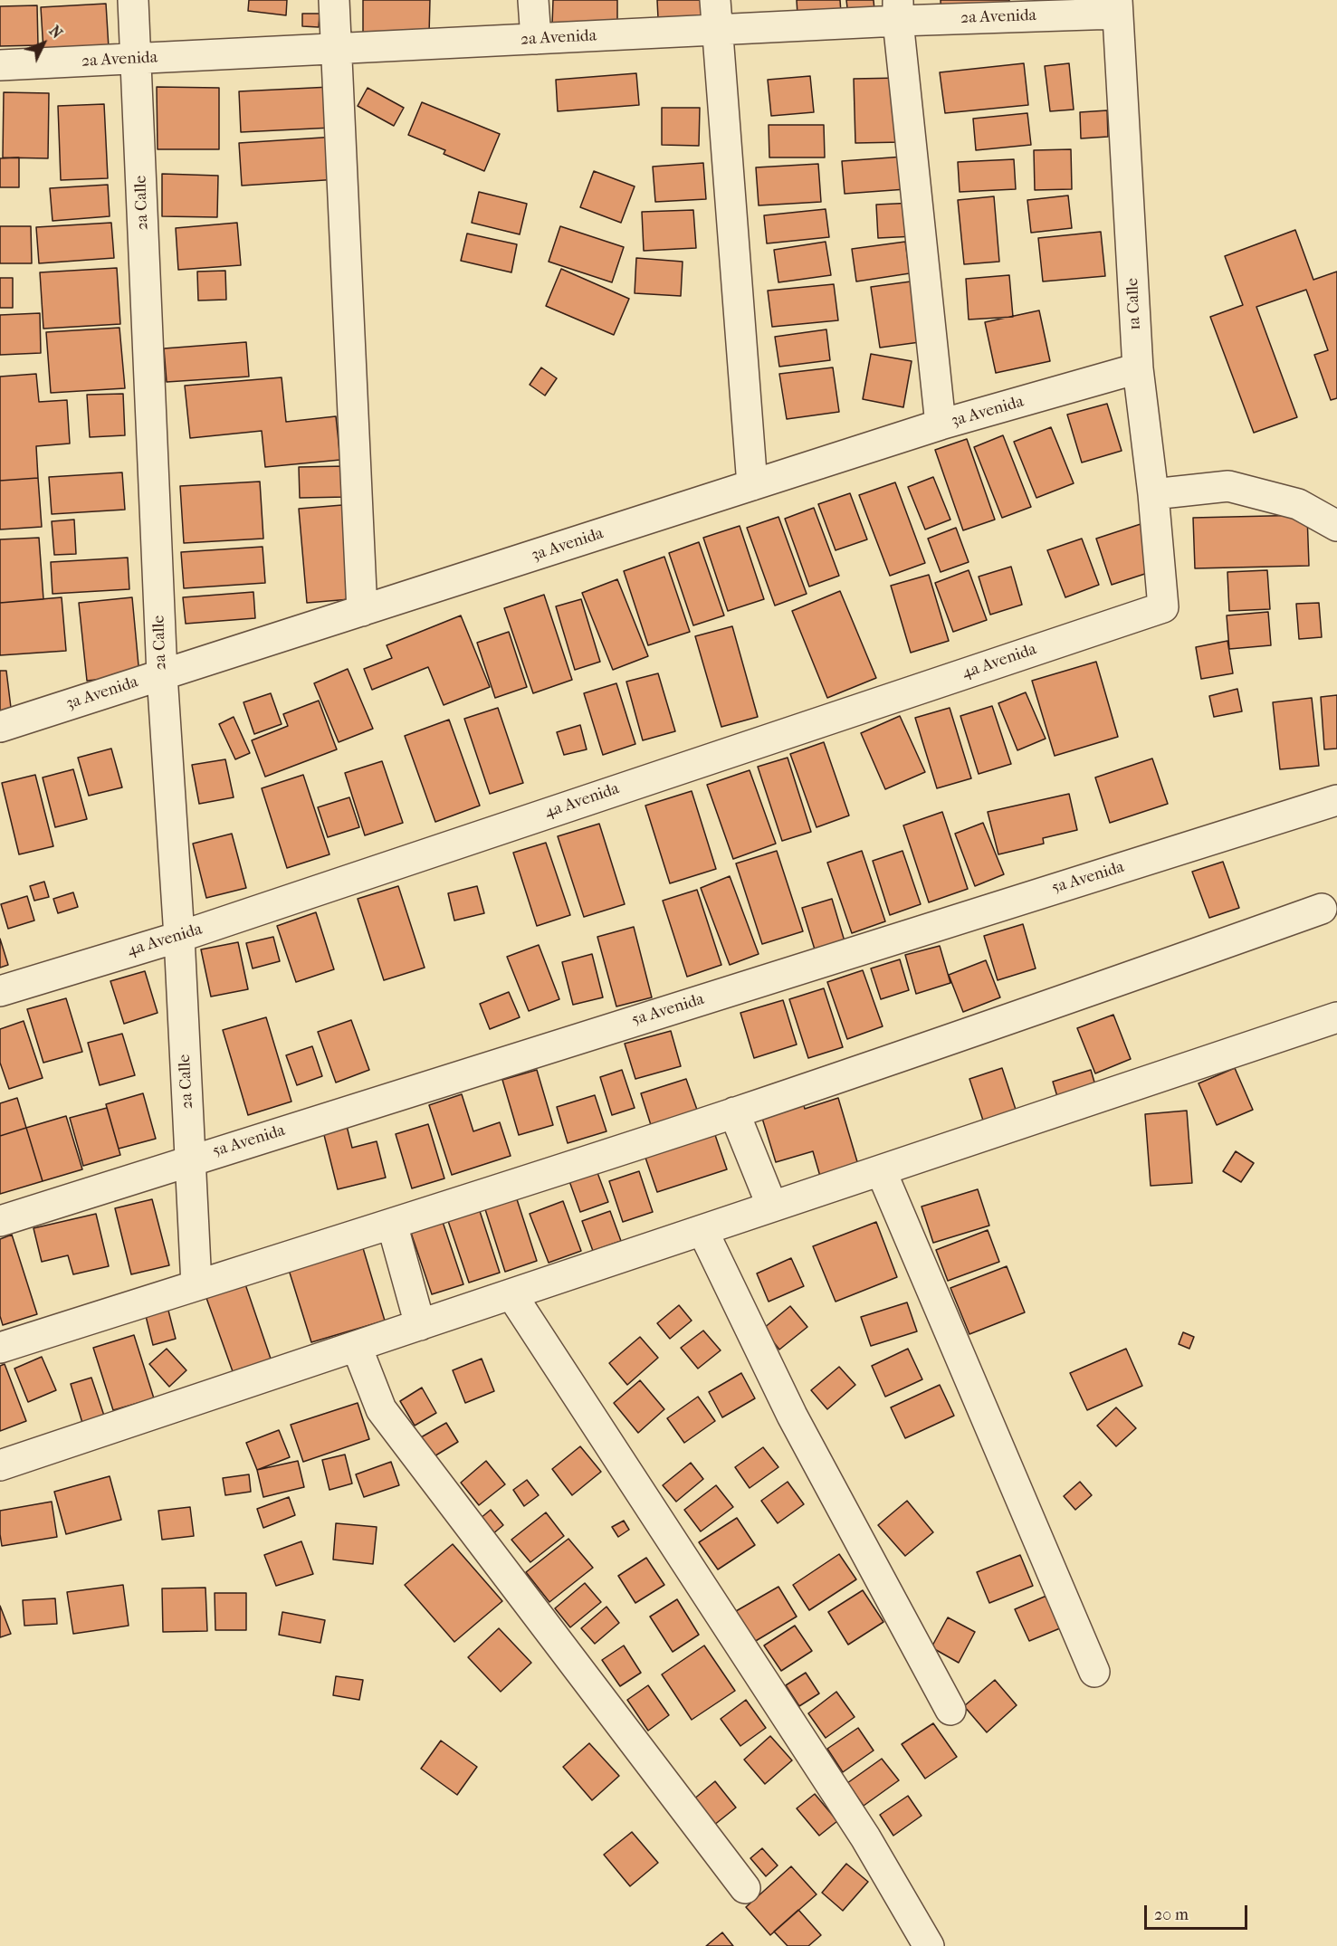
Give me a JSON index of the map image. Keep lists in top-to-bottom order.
{
  "streets": {
    "street": [
      "2a Avenida",
      "2a Calle",
      "1a Calle",
      "3a Avenida",
      "4a Avenida",
      "5a Avenida"
    ]
  },
  "crossings": [
    ["2a Avenida", "2a Calle"],
    ["2a Avenida", "1a Calle"],
    ["2a Calle", "3a Avenida"],
    ["2a Calle", "4a Avenida"],
    ["2a Calle", "5a Avenida"],
    ["1a Calle", "3a Avenida"],
    ["1a Calle", "4a Avenida"]
  ],
  "scale_bar": "20 m",
  "north": "top right"
}
